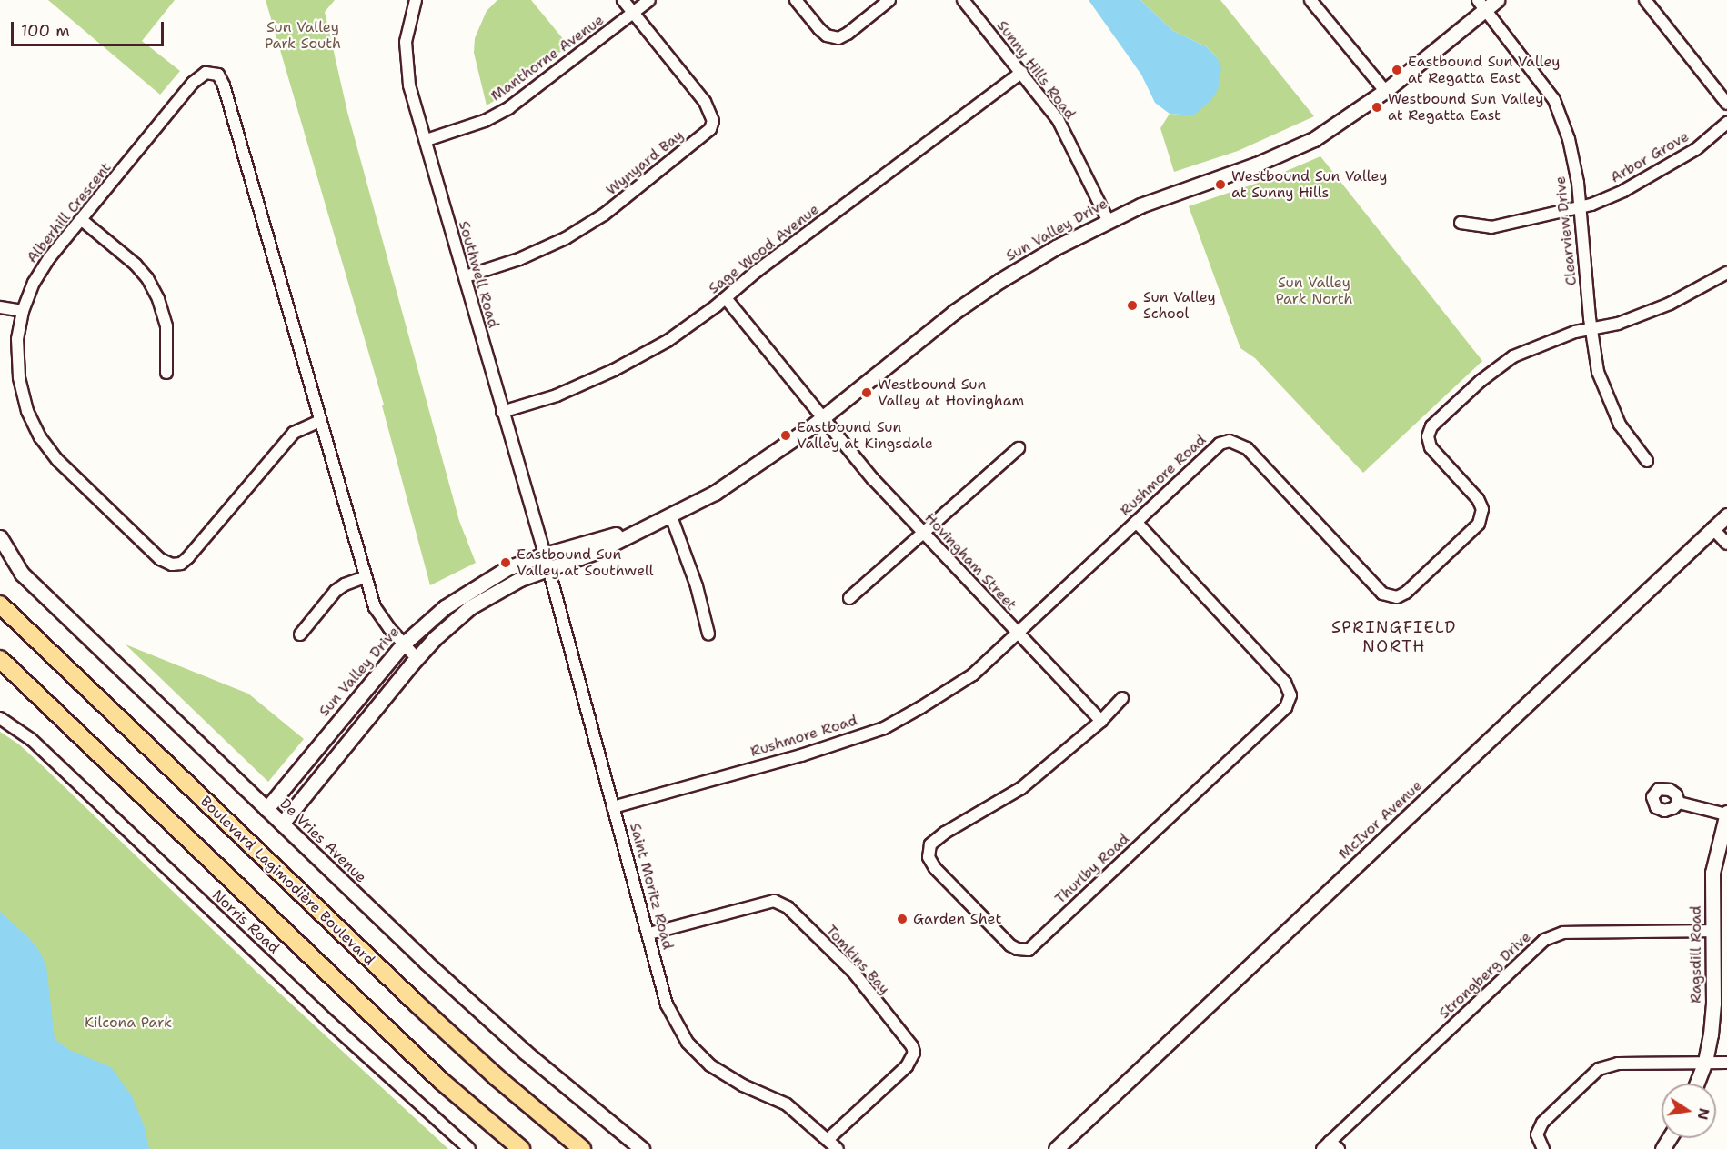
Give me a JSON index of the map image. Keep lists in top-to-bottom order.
{
  "streets": {
    "main road": ["Boulevard Lagimodière Boulevard"],
    "street": [
      "Manthorne Avenue",
      "Sunny Hills Road",
      "Arbor Grove",
      "Wynyard Bay",
      "Alberhill Crescent",
      "Sun Valley Drive",
      "Clearview Drive",
      "Sage Wood Avenue",
      "Southwell Road",
      "Rushmore Road",
      "Hovingham Street",
      "McIvor Avenue",
      "De Vries Avenue",
      "Thurlby Road",
      "Saint Moritz Road",
      "Norris Road",
      "Ragsdill Road",
      "Tomkins Bay",
      "Strongberg Drive"
    ]
  },
  "crossings": [
    ["Manthorne Avenue", "Wynyard Bay"],
    ["Manthorne Avenue", "Southwell Road"],
    ["Sunny Hills Road", "Sun Valley Drive"],
    ["Sunny Hills Road", "Sage Wood Avenue"],
    ["Arbor Grove", "Clearview Drive"],
    ["Wynyard Bay", "Southwell Road"],
    ["Alberhill Crescent", "Sun Valley Drive"],
    ["Sun Valley Drive", "Clearview Drive"],
    ["Sun Valley Drive", "Southwell Road"],
    ["Sun Valley Drive", "Hovingham Street"],
    ["Sun Valley Drive", "De Vries Avenue"],
    ["Sun Valley Drive", "Saint Moritz Road"],
    ["Clearview Drive", "Rushmore Road"],
    ["Sage Wood Avenue", "Southwell Road"],
    ["Sage Wood Avenue", "Hovingham Street"],
    ["Southwell Road", "Saint Moritz Road"],
    ["Rushmore Road", "Hovingham Street"],
    ["Rushmore Road", "Thurlby Road"],
    ["Rushmore Road", "Saint Moritz Road"],
    ["Hovingham Street", "Thurlby Road"],
    ["Saint Moritz Road", "Tomkins Bay"],
    ["Ragsdill Road", "Strongberg Drive"]
  ],
  "districts": ["SPRINGFIELD NORTH"],
  "parks": ["Sun Valley Park South", "Sun Valley Park North", "Kilcona Park"],
  "places": [
    "Eastbound Sun Valley at Regatta East",
    "Westbound Sun Valley at Regatta East",
    "Westbound Sun Valley at Sunny Hills",
    "Sun Valley School",
    "Westbound Sun Valley at Hovingham",
    "Eastbound Sun Valley at Kingsdale",
    "Eastbound Sun Valley at Southwell",
    "Garden Shet"
  ],
  "scale_bar": "100 m",
  "north": "right"
}
